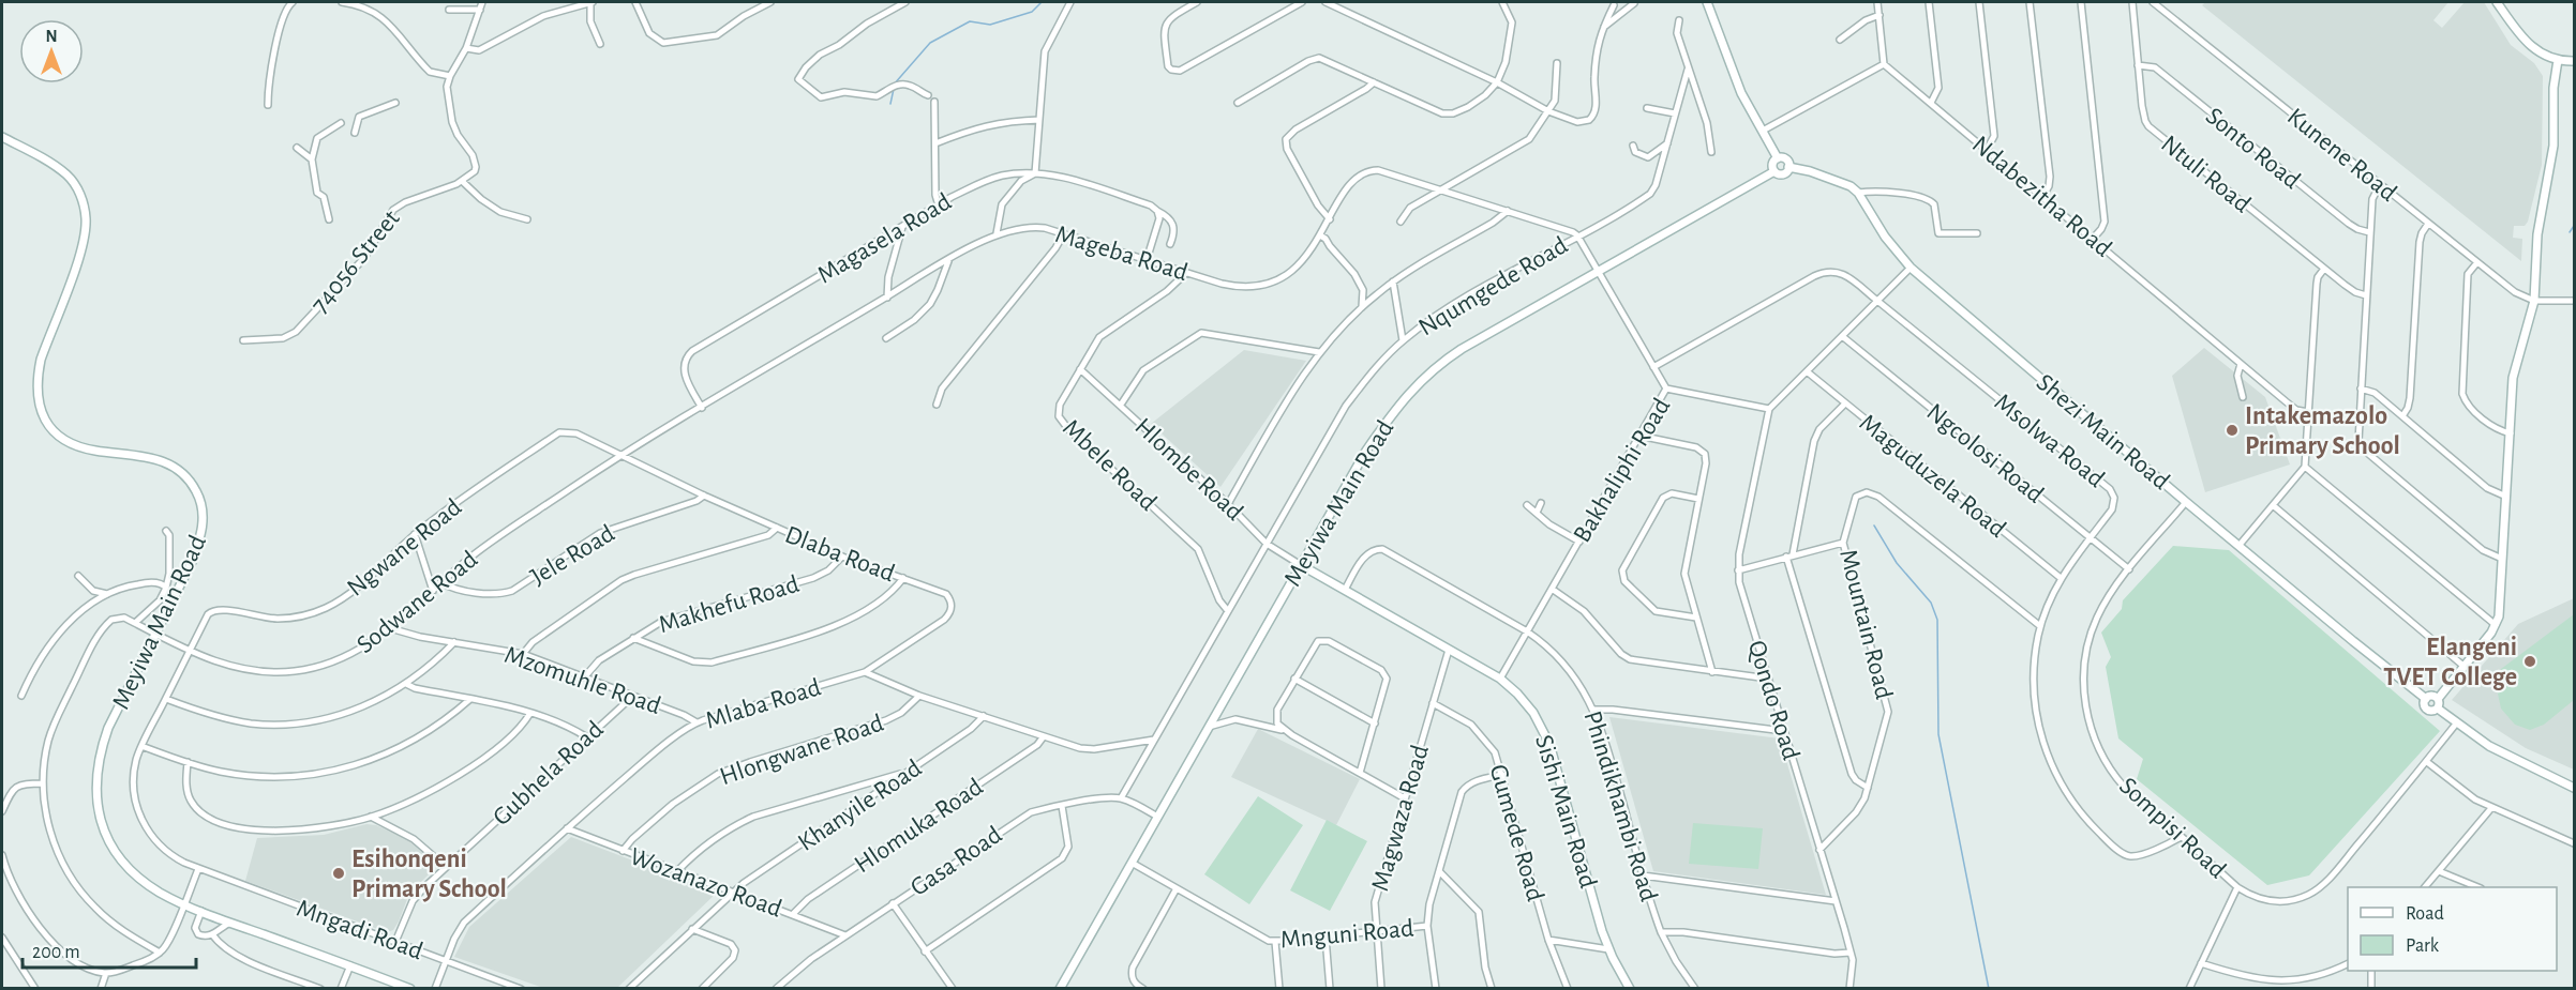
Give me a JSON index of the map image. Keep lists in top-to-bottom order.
{
  "streets": {
    "street": [
      "Sonto Road",
      "Kunene Road",
      "Ntuli Road",
      "Ndabezitha Road",
      "Magasela Road",
      "Mageba Road",
      "74056 Street",
      "Nqumgede Road",
      "Shezi Main Road",
      "Msolwa Road",
      "Ngcolosi Road",
      "Mbele Road",
      "Hlombe Road",
      "Bakhaliphi Road",
      "Maguduzela Road",
      "Meyiwa Main Road",
      "Ngwane Road",
      "Dlaba Road",
      "Jele Road",
      "Sodwane Road",
      "Makhefu Road",
      "Mountain Road",
      "Mzomuhle Road",
      "Qondo Road",
      "Mlaba Road",
      "Hlongwane Road",
      "Gubhela Road",
      "Khanyile Road",
      "Phindikhambi Road",
      "Sishi Main Road",
      "Magwaza Road",
      "Hlomuka Road",
      "Sompisi Road",
      "Gumede Road",
      "Gasa Road",
      "Wozanazo Road",
      "Mngadi Road",
      "Mnguni Road"
    ]
  },
  "crossings": [
    ["Sonto Road", "Ntuli Road"],
    ["Magasela Road", "Mageba Road"],
    ["Mageba Road", "Nqumgede Road"],
    ["Mageba Road", "Mbele Road"],
    ["Mageba Road", "Ngwane Road"],
    ["Mageba Road", "Dlaba Road"],
    ["Mageba Road", "Sodwane Road"],
    ["Nqumgede Road", "Mbele Road"],
    ["Nqumgede Road", "Hlombe Road"],
    ["Nqumgede Road", "Gasa Road"],
    ["Shezi Main Road", "Sompisi Road"],
    ["Msolwa Road", "Ngcolosi Road"],
    ["Msolwa Road", "Maguduzela Road"],
    ["Msolwa Road", "Mountain Road"],
    ["Msolwa Road", "Sompisi Road"],
    ["Ngcolosi Road", "Sompisi Road"],
    ["Mbele Road", "Hlombe Road"],
    ["Hlombe Road", "Meyiwa Main Road"],
    ["Hlombe Road", "Sishi Main Road"],
    ["Bakhaliphi Road", "Qondo Road"],
    ["Bakhaliphi Road", "Phindikhambi Road"],
    ["Bakhaliphi Road", "Sishi Main Road"],
    ["Meyiwa Main Road", "Sodwane Road"],
    ["Meyiwa Main Road", "Sishi Main Road"],
    ["Meyiwa Main Road", "Mnguni Road"],
    ["Ngwane Road", "Dlaba Road"],
    ["Ngwane Road", "Sodwane Road"],
    ["Ngwane Road", "Mngadi Road"],
    ["Dlaba Road", "Jele Road"],
    ["Dlaba Road", "Sodwane Road"],
    ["Dlaba Road", "Makhefu Road"],
    ["Dlaba Road", "Mlaba Road"],
    ["Jele Road", "Sodwane Road"],
    ["Sodwane Road", "Mzomuhle Road"],
    ["Sodwane Road", "Mngadi Road"],
    ["Makhefu Road", "Mzomuhle Road"],
    ["Mountain Road", "Qondo Road"],
    ["Mzomuhle Road", "Mlaba Road"],
    ["Mzomuhle Road", "Gubhela Road"],
    ["Mlaba Road", "Wozanazo Road"],
    ["Mlaba Road", "Mngadi Road"],
    ["Hlongwane Road", "Wozanazo Road"],
    ["Gubhela Road", "Mngadi Road"],
    ["Khanyile Road", "Wozanazo Road"],
    ["Phindikhambi Road", "Sishi Main Road"],
    ["Sishi Main Road", "Magwaza Road"],
    ["Magwaza Road", "Gumede Road"],
    ["Magwaza Road", "Mnguni Road"],
    ["Hlomuka Road", "Wozanazo Road"],
    ["Gasa Road", "Wozanazo Road"]
  ],
  "places": ["Intakemazolo Primary School", "Elangeni TVET College", "Esihonqeni Primary School"],
  "legend": ["Road", "Park"],
  "scale_bar": "200 m",
  "north": "top"
}
